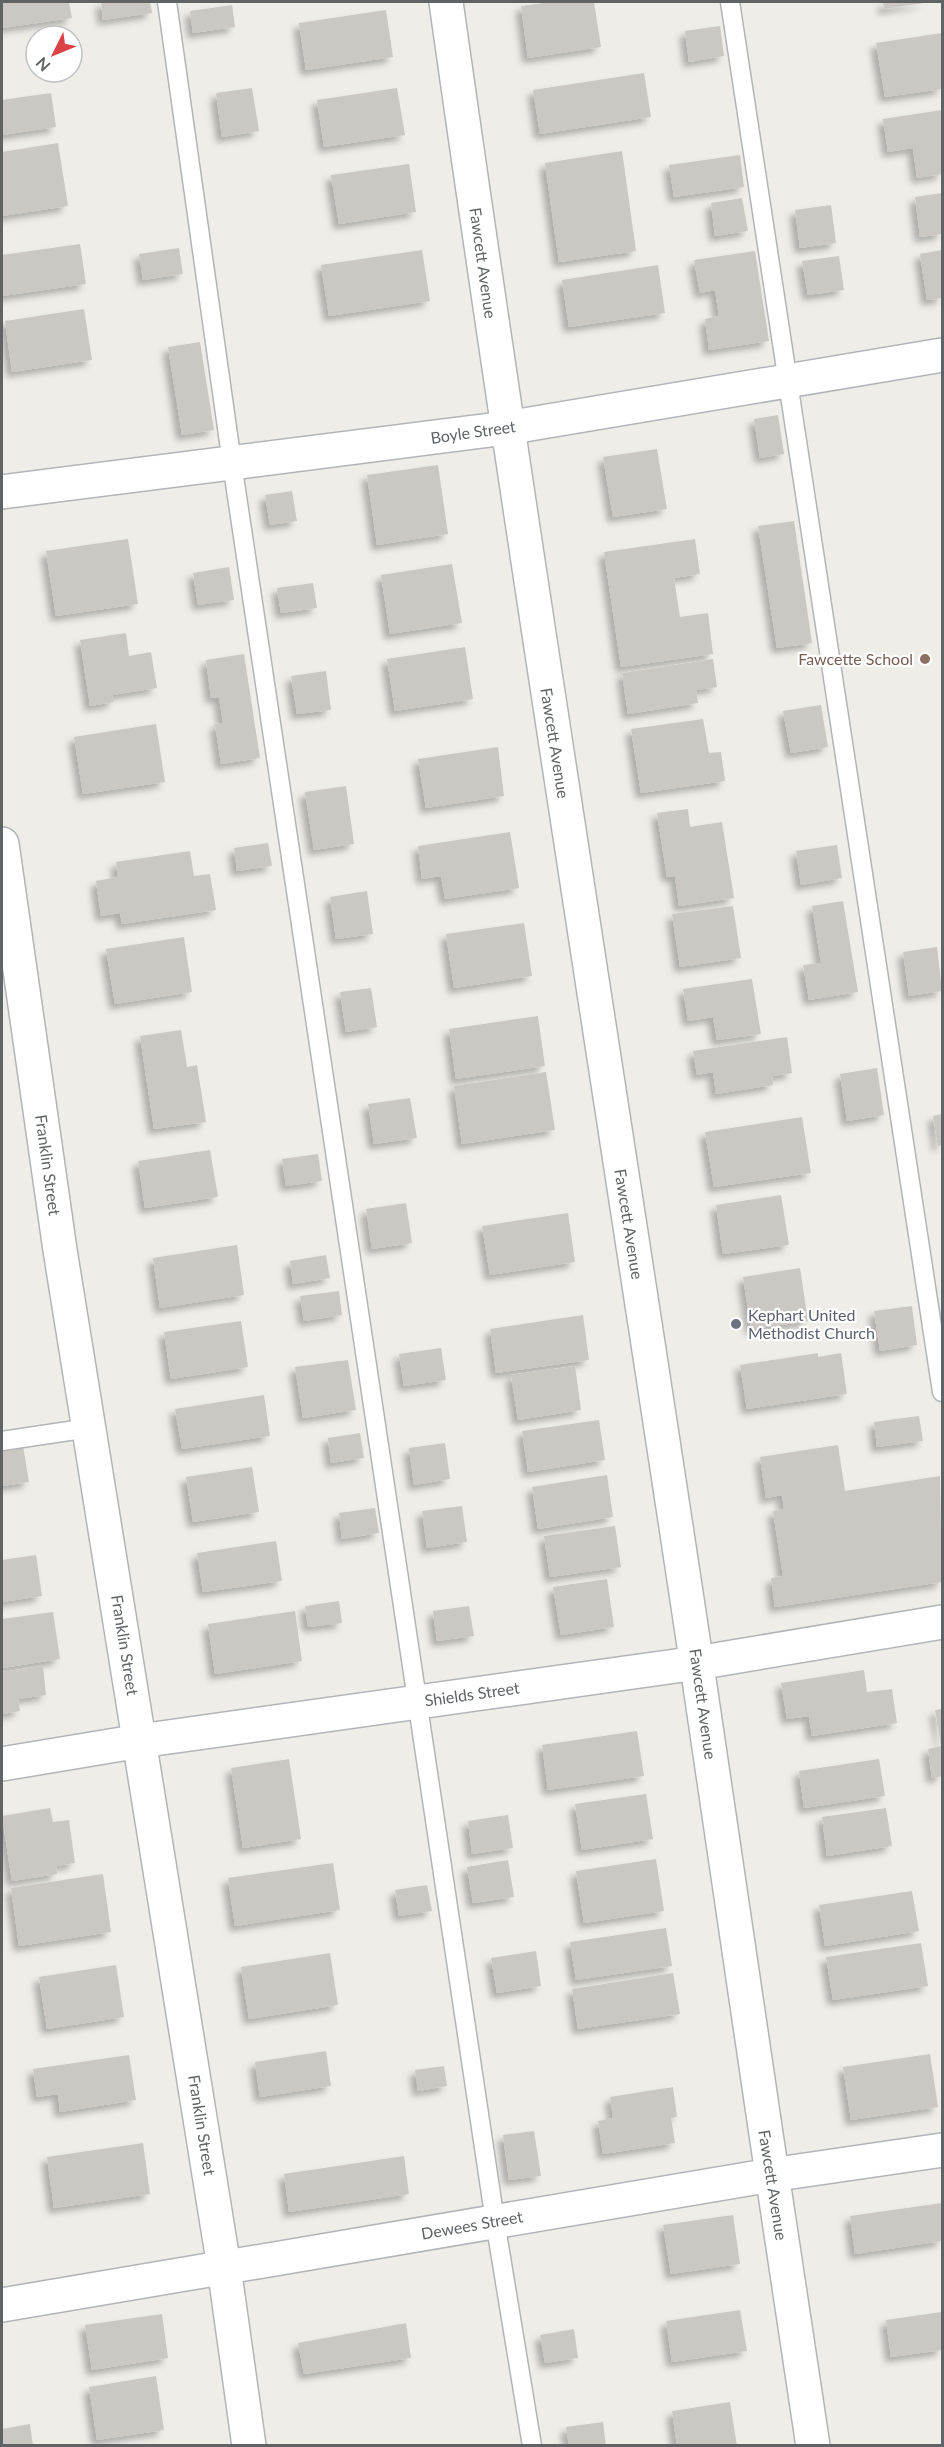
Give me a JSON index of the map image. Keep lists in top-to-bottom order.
{
  "streets": {
    "street": [
      "Fawcett Avenue",
      "Boyle Street",
      "Franklin Street",
      "Shields Street",
      "Dewees Street"
    ]
  },
  "crossings": [
    ["Fawcett Avenue", "Boyle Street"],
    ["Fawcett Avenue", "Shields Street"],
    ["Fawcett Avenue", "Dewees Street"],
    ["Franklin Street", "Shields Street"],
    ["Franklin Street", "Dewees Street"]
  ],
  "places": ["Fawcette School", "Kephart United Methodist Church"],
  "north": "bottom left"
}
